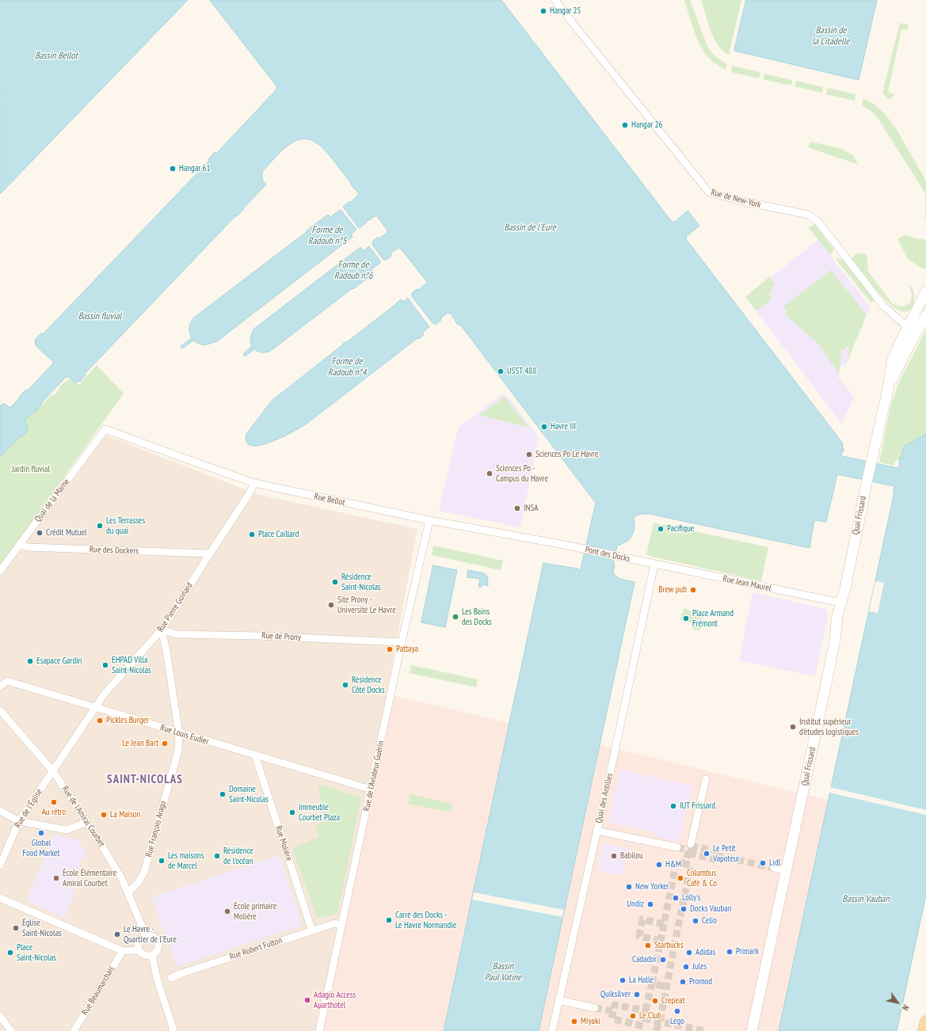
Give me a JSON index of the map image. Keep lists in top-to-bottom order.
{
  "streets": {
    "street": [
      "Rue de New-York",
      "Rue Bellot",
      "Quai de la Marne",
      "Quai Frissard",
      "Rue des Dockers",
      "Pont des Docks",
      "Rue Jean Maurel",
      "Rue Pierre Guinard",
      "Rue de Prony",
      "Rue Louis Eudier",
      "Rue de l'Aviateur Guérin",
      "Quai des Antilles",
      "Rue de l'Église",
      "Rue de l'Amiral Courbet",
      "Rue François Arago",
      "Rue Molière",
      "Rue Robert Fulton",
      "Rue Beaumarchais"
    ]
  },
  "crossings": [
    ["Rue de New-York", "Quai Frissard"],
    ["Rue Bellot", "Quai de la Marne"],
    ["Rue Bellot", "Pont des Docks"],
    ["Rue Bellot", "Rue Pierre Guinard"],
    ["Rue Bellot", "Rue de l'Aviateur Guérin"],
    ["Quai de la Marne", "Rue des Dockers"],
    ["Quai Frissard", "Rue Jean Maurel"],
    ["Rue des Dockers", "Rue Pierre Guinard"],
    ["Pont des Docks", "Rue Jean Maurel"],
    ["Pont des Docks", "Quai des Antilles"],
    ["Rue Jean Maurel", "Quai des Antilles"],
    ["Rue Pierre Guinard", "Rue de Prony"],
    ["Rue Pierre Guinard", "Rue Louis Eudier"],
    ["Rue Pierre Guinard", "Rue de l'Église"],
    ["Rue Pierre Guinard", "Rue de l'Amiral Courbet"],
    ["Rue Pierre Guinard", "Rue François Arago"],
    ["Rue de Prony", "Rue de l'Aviateur Guérin"],
    ["Rue de Prony", "Rue François Arago"],
    ["Rue Louis Eudier", "Rue de l'Aviateur Guérin"],
    ["Rue Louis Eudier", "Rue François Arago"],
    ["Rue Louis Eudier", "Rue Molière"],
    ["Rue de l'Aviateur Guérin", "Rue Robert Fulton"],
    ["Rue de l'Église", "Rue de l'Amiral Courbet"],
    ["Rue de l'Amiral Courbet", "Rue François Arago"],
    ["Rue Molière", "Rue Robert Fulton"]
  ],
  "districts": ["SAINT-NICOLAS"],
  "water": [
    "Bassin de la Citadelle",
    "Bassin Bellot",
    "Bassin de l'Eure",
    "Forme de Radoub n°5",
    "Forme de Radoub n°6",
    "Bassin fluvial",
    "Forme de Radoub n°4",
    "Bassin Vauban",
    "Bassin Paul Vatine"
  ],
  "parks": ["Jardin fluvial"],
  "places": [
    "Hangar 25",
    "Hangar 26",
    "Hangar 61",
    "USST 488",
    "Havre III",
    "Sciences Po Le Havre",
    "Sciences Po - Campus du Havre",
    "INSA",
    "Les Terrasses du quai",
    "Pacifique",
    "Crédit Mutuel",
    "Place Caillard",
    "Résidence Saint-Nicolas",
    "Brew pub",
    "Site Prony - Université Le Havre",
    "Les Bains des Docks",
    "Place Armand Frémont",
    "Pattaya",
    "Esapace Gardin",
    "EHPAD Villa Saint-Nicolas",
    "Résidence Côté Docks",
    "Pickles Burger",
    "Institut supérieur d'études logistiques",
    "Le Jean Bart",
    "Domaine Saint-Nicolas",
    "Au rétro",
    "IUT Frissard",
    "Immeuble Courbet Plaza",
    "La Maison",
    "Global Food Market",
    "Le Petit Vapoteur",
    "Résidence de l'océan",
    "Babilou",
    "Les maisons de Marcel",
    "Lidl",
    "H&M",
    "École Élémentaire Amiral Courbet",
    "Columbus Café & Co",
    "New Yorker",
    "Lolly's",
    "Undiz",
    "Docks Vauban",
    "École primaire Molière",
    "Carré des Docks - Le Havre Normandie",
    "Celio",
    "Église Saint-Nicolas",
    "Le Havre - Quartier de l'Eure",
    "Starbucks",
    "Primark",
    "Place Saint-Nicolas",
    "Adidas",
    "Cadador",
    "Jules",
    "La Halle",
    "Promod",
    "Quiksilver",
    "Adagio Access Aparthotel",
    "Crep'eat",
    "Lego",
    "Le Club",
    "Miyaki"
  ],
  "north": "bottom right"
}
